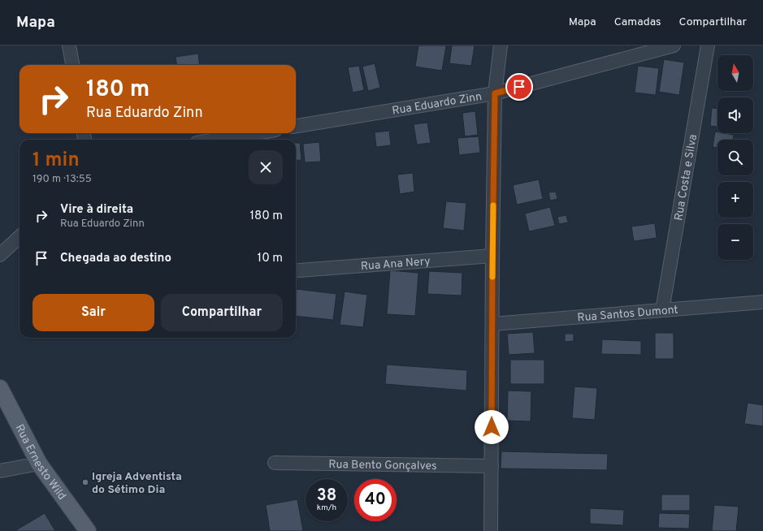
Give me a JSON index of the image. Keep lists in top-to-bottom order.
{
  "streets": {
    "main road": ["Rua Ernesto Wild"],
    "street": [
      "Rua Eduardo Zinn",
      "Rua Costa e Silva",
      "Rua Ana Nery",
      "Rua Santos Dumont",
      "Rua Bento Gonçalves"
    ]
  },
  "crossings": [
    ["Rua Costa e Silva", "Rua Santos Dumont"]
  ],
  "places": ["Igreja Adventista do Sétimo Dia"],
  "north": "top",
  "page": {
    "header": "Mapa",
    "nav": ["Mapa", "Camadas", "Compartilhar"],
    "map_buttons": ["+", "−"],
    "turn": ["180 m", "Rua Eduardo Zinn"],
    "heading": ["1 min", "190 m · 13:55"],
    "list": [
      {
        "name": "Vire à direita",
        "note": "Rua Eduardo Zinn",
        "value": "180 m"
      },
      {
        "name": "Chegada ao destino",
        "value": "10 m"
      }
    ],
    "buttons": ["Sair", "Compartilhar"],
    "speed": "38 km/h",
    "limit": "40"
  }
}
